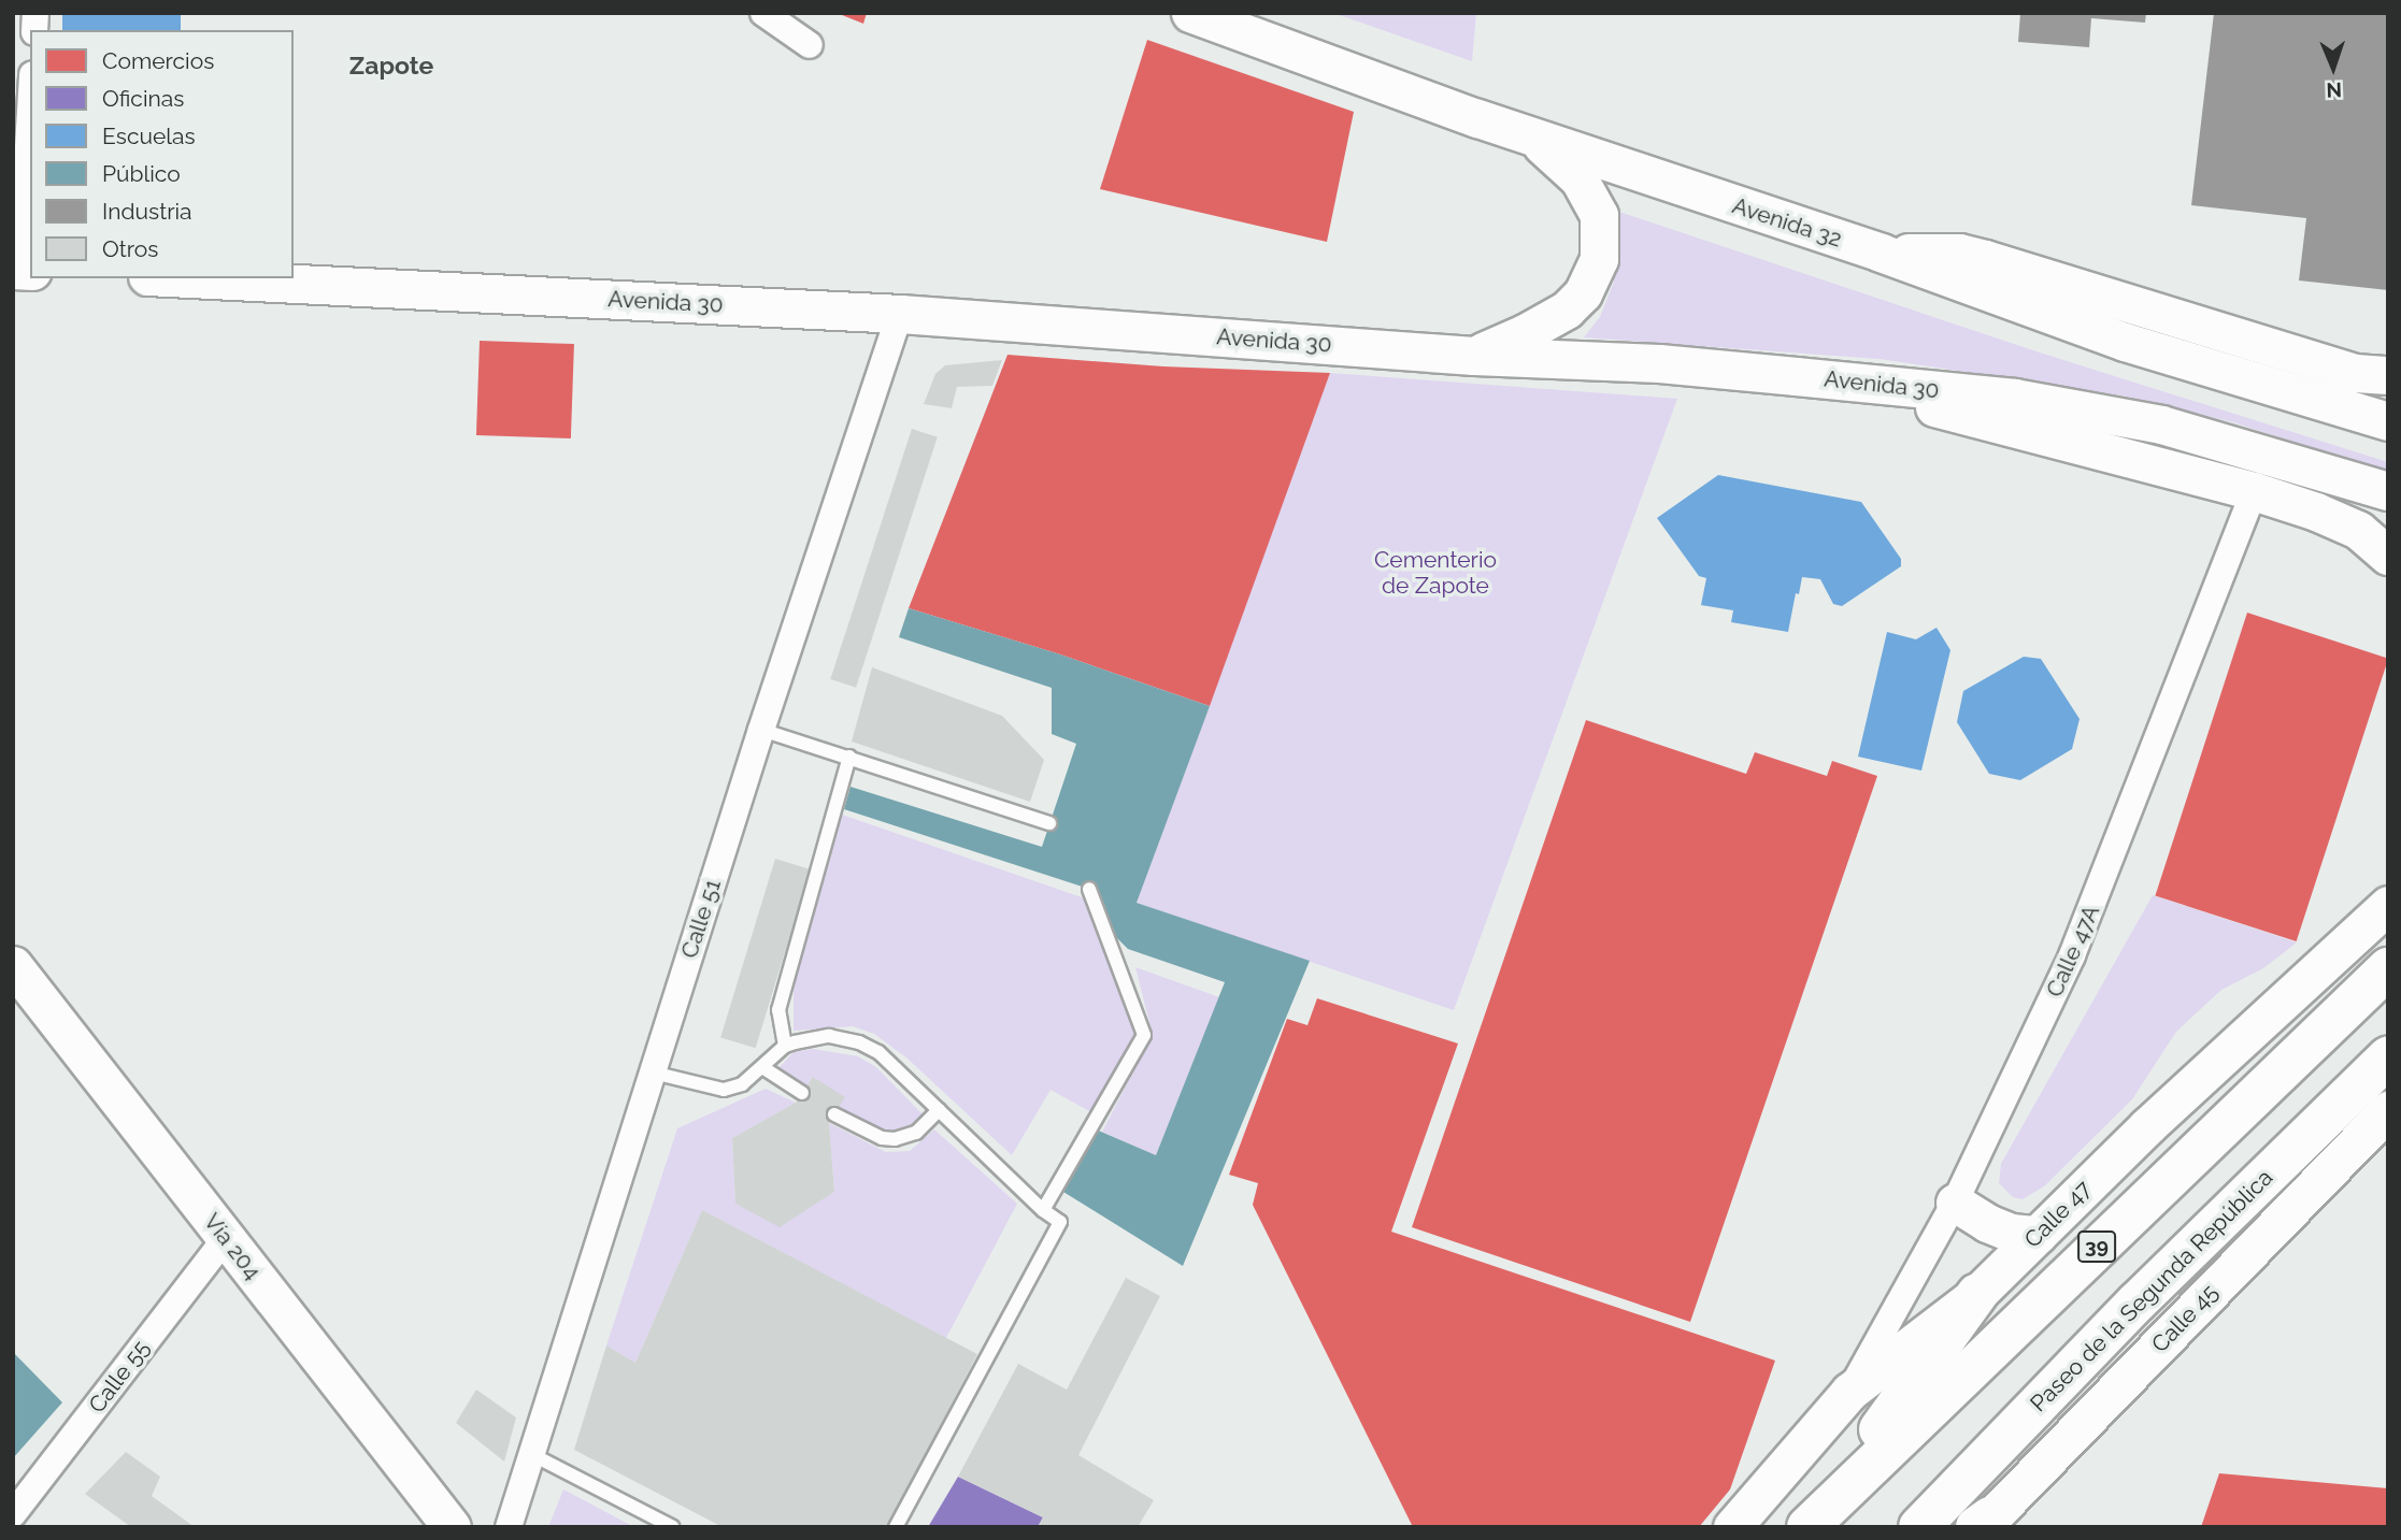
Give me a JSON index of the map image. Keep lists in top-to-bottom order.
{
  "streets": {
    "highway": ["39", "Paseo de la Segunda República"],
    "main road": [
      "Avenida 32",
      "Avenida 30",
      "Calle 47",
      "Vía 204",
      "Calle 45"
    ],
    "street": ["Calle 51", "Calle 47A", "Calle 55"]
  },
  "crossings": [
    ["Avenida 30", "Calle 51"],
    ["Calle 47A", "Calle 47"],
    ["Vía 204", "Calle 55"]
  ],
  "districts": ["Zapote"],
  "parks": ["Cementerio de Zapote"],
  "legend": [
    "Comercios",
    "Oficinas",
    "Escuelas",
    "Público",
    "Industria",
    "Otros"
  ],
  "north": "bottom"
}
